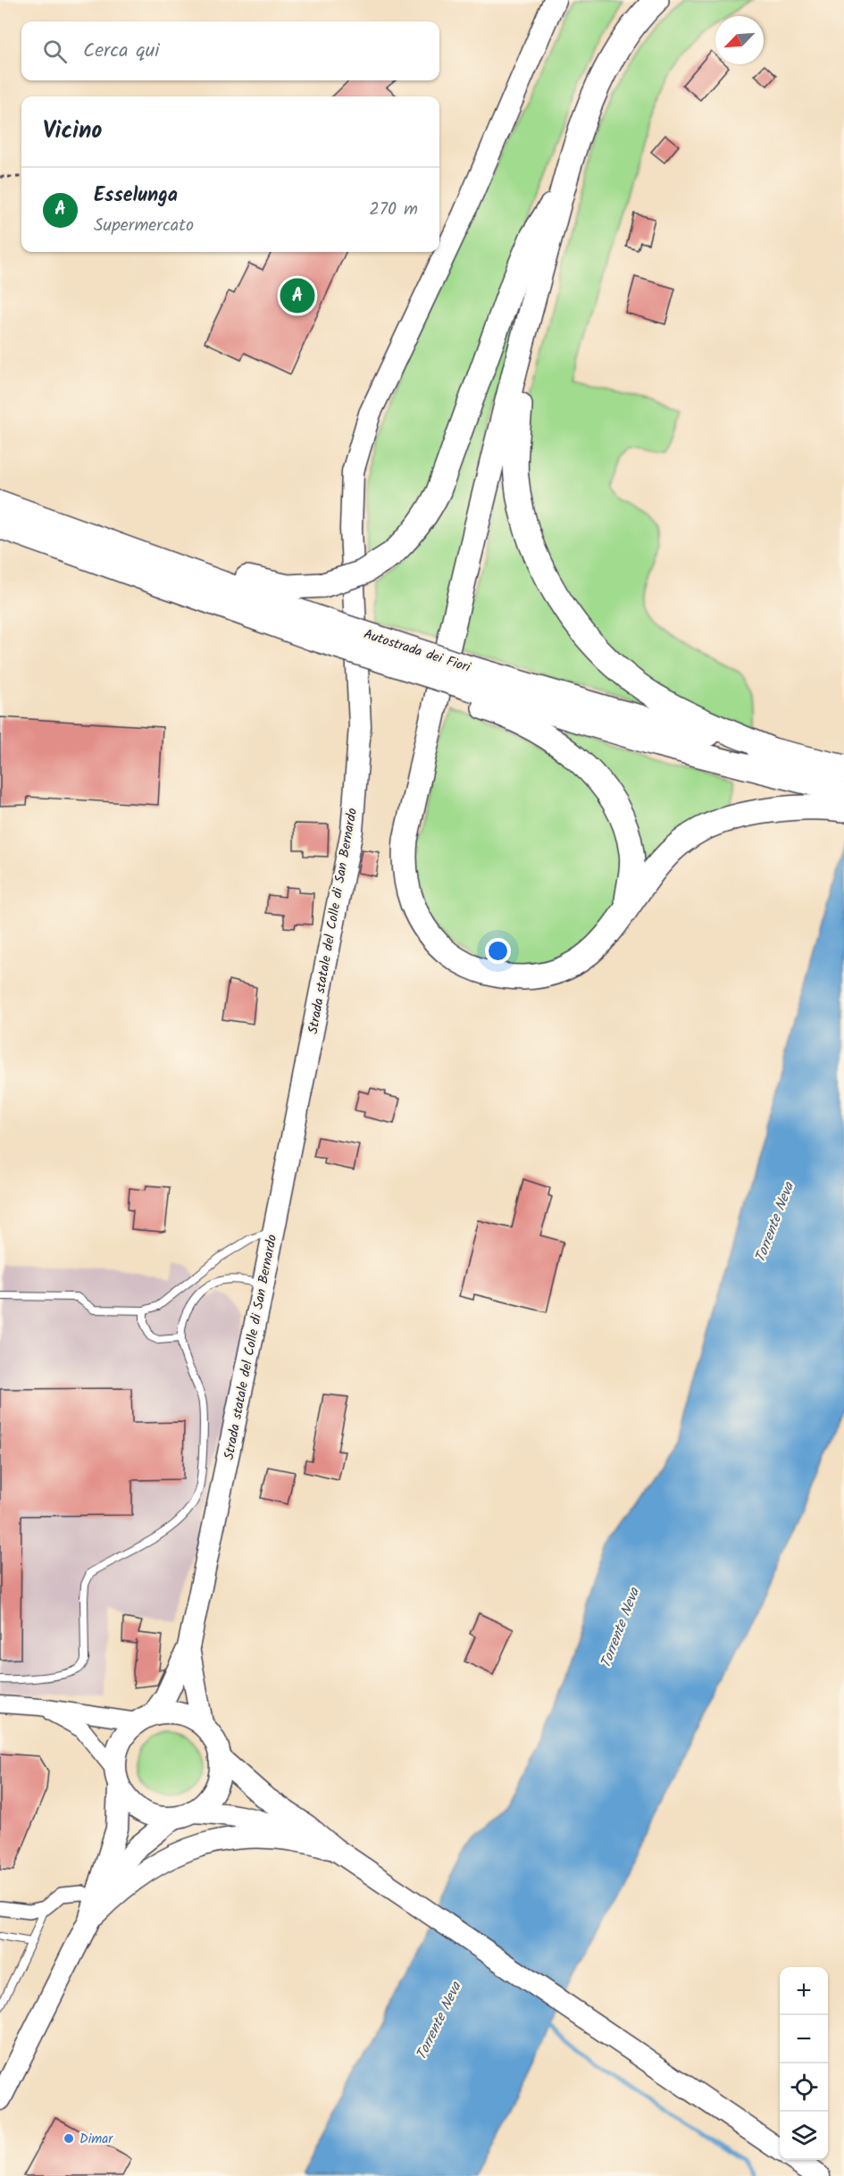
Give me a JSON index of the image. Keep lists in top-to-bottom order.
{
  "streets": {
    "highway": ["Autostrada dei Fiori"],
    "main road": ["Strada statale del Colle di San Bernardo"]
  },
  "water": ["Torrente Neva"],
  "places": ["Dimar"],
  "north": "bottom left",
  "page": {
    "search": "Cerca qui",
    "heading": "Vicino",
    "list": [
      {
        "mark": "A",
        "name": "Esselunga",
        "note": "Supermercato",
        "value": "270 m"
      }
    ],
    "pins": "A",
    "map_buttons": ["+", "−"]
  }
}
